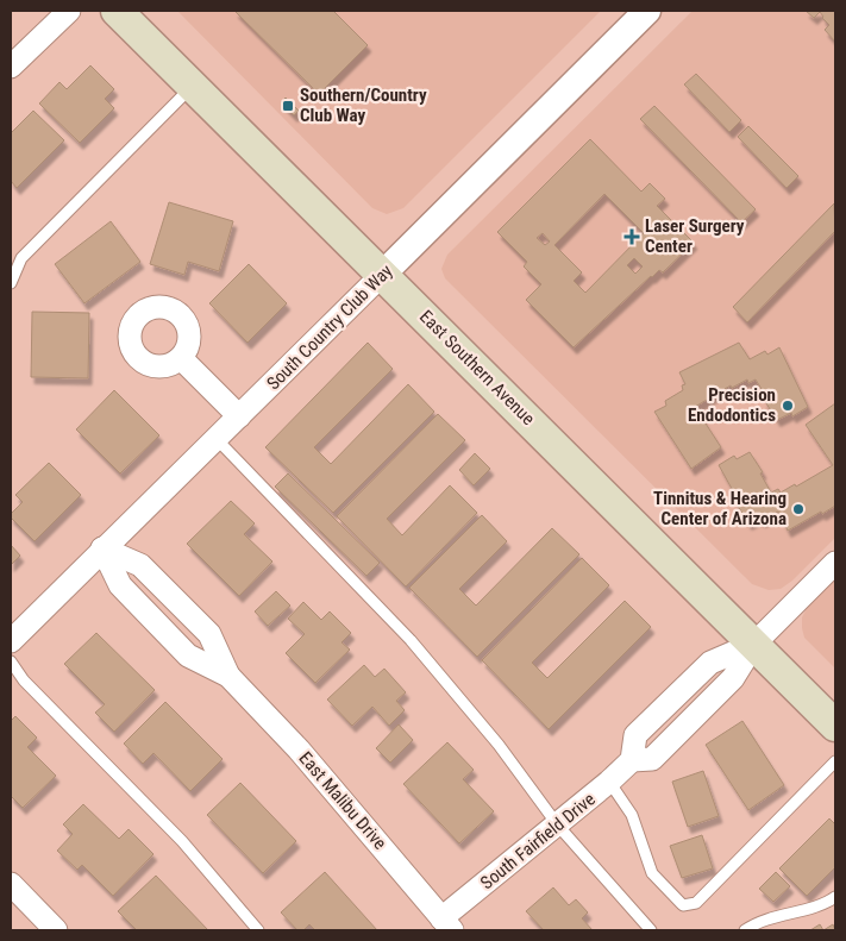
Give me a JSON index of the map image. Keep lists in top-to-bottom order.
{
  "streets": {
    "main road": ["East Southern Avenue"],
    "street": ["South Country Club Way", "East Malibu Drive", "South Fairfield Drive"]
  },
  "crossings": [
    ["South Country Club Way", "East Southern Avenue"],
    ["South Country Club Way", "East Malibu Drive"],
    ["East Southern Avenue", "South Fairfield Drive"],
    ["East Malibu Drive", "South Fairfield Drive"]
  ],
  "places": {
    "transit": ["Southern/Country Club Way"],
    "health": ["Laser Surgery Center"],
    "other": ["Precision Endodontics", "Tinnitus & Hearing Center of Arizona"]
  }
}
